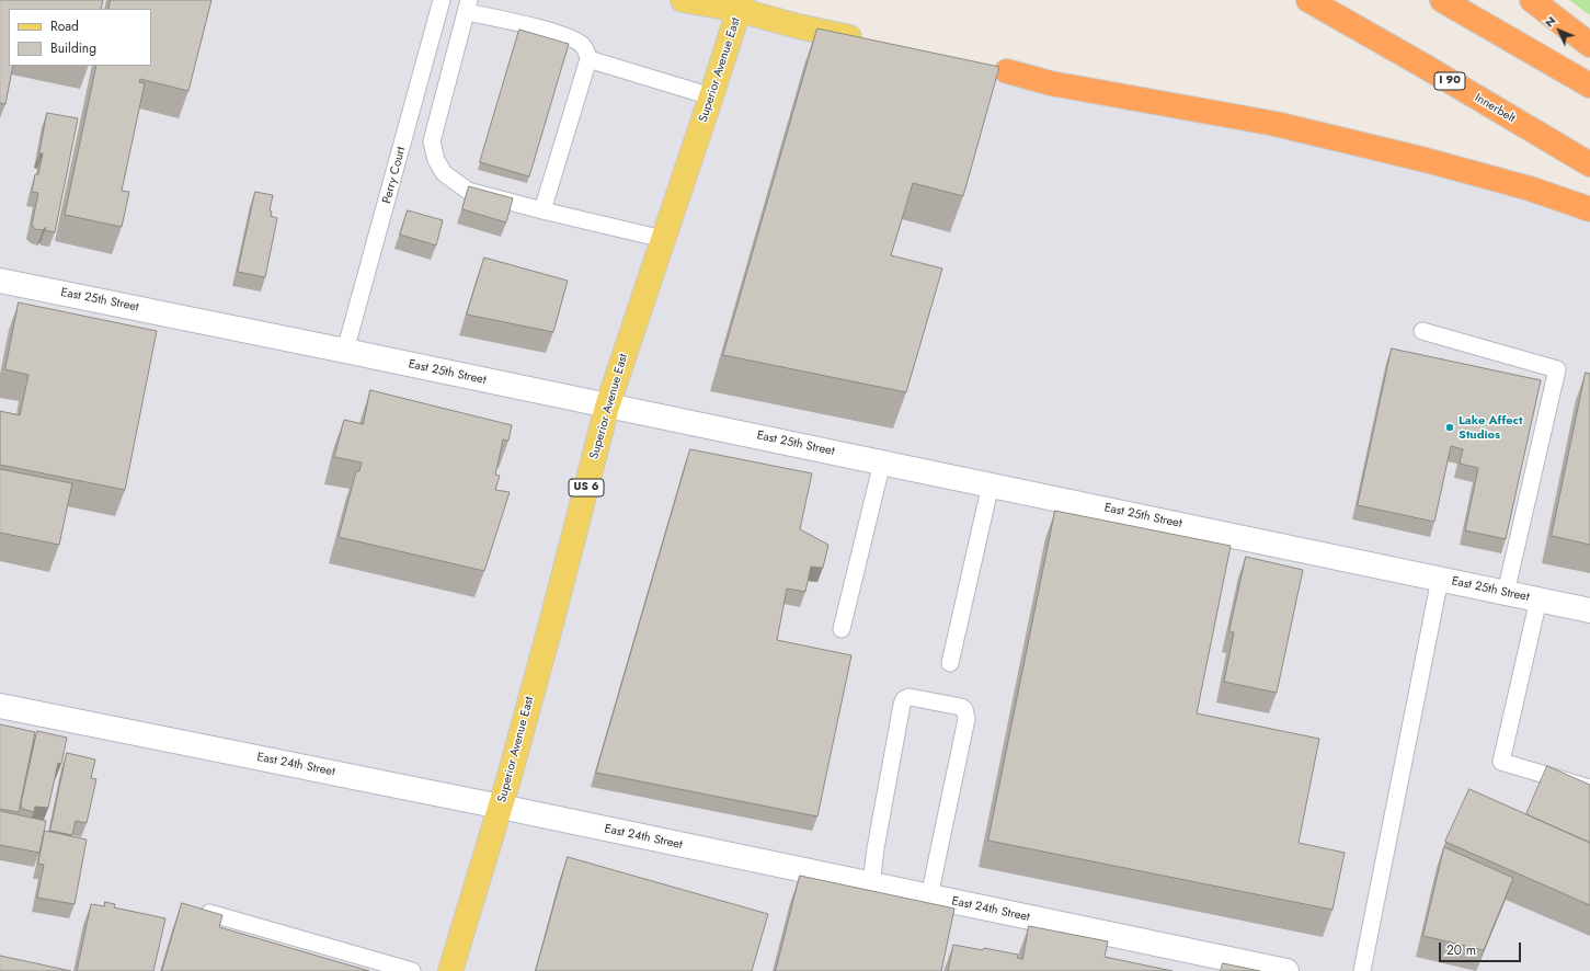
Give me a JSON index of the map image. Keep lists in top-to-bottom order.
{
  "streets": {
    "highway": ["I 90", "Innerbelt"],
    "main road": ["Superior Avenue East", "US 6"],
    "street": ["East 25th Street", "East 24th Street"],
    "lane": ["Perry Court"]
  },
  "crossings": [
    ["Superior Avenue East", "East 25th Street"],
    ["Superior Avenue East", "East 24th Street"],
    ["Perry Court", "East 25th Street"]
  ],
  "places": ["Lake Affect Studios"],
  "legend": ["Road", "Building"],
  "scale_bar": "20 m",
  "north": "top left"
}
